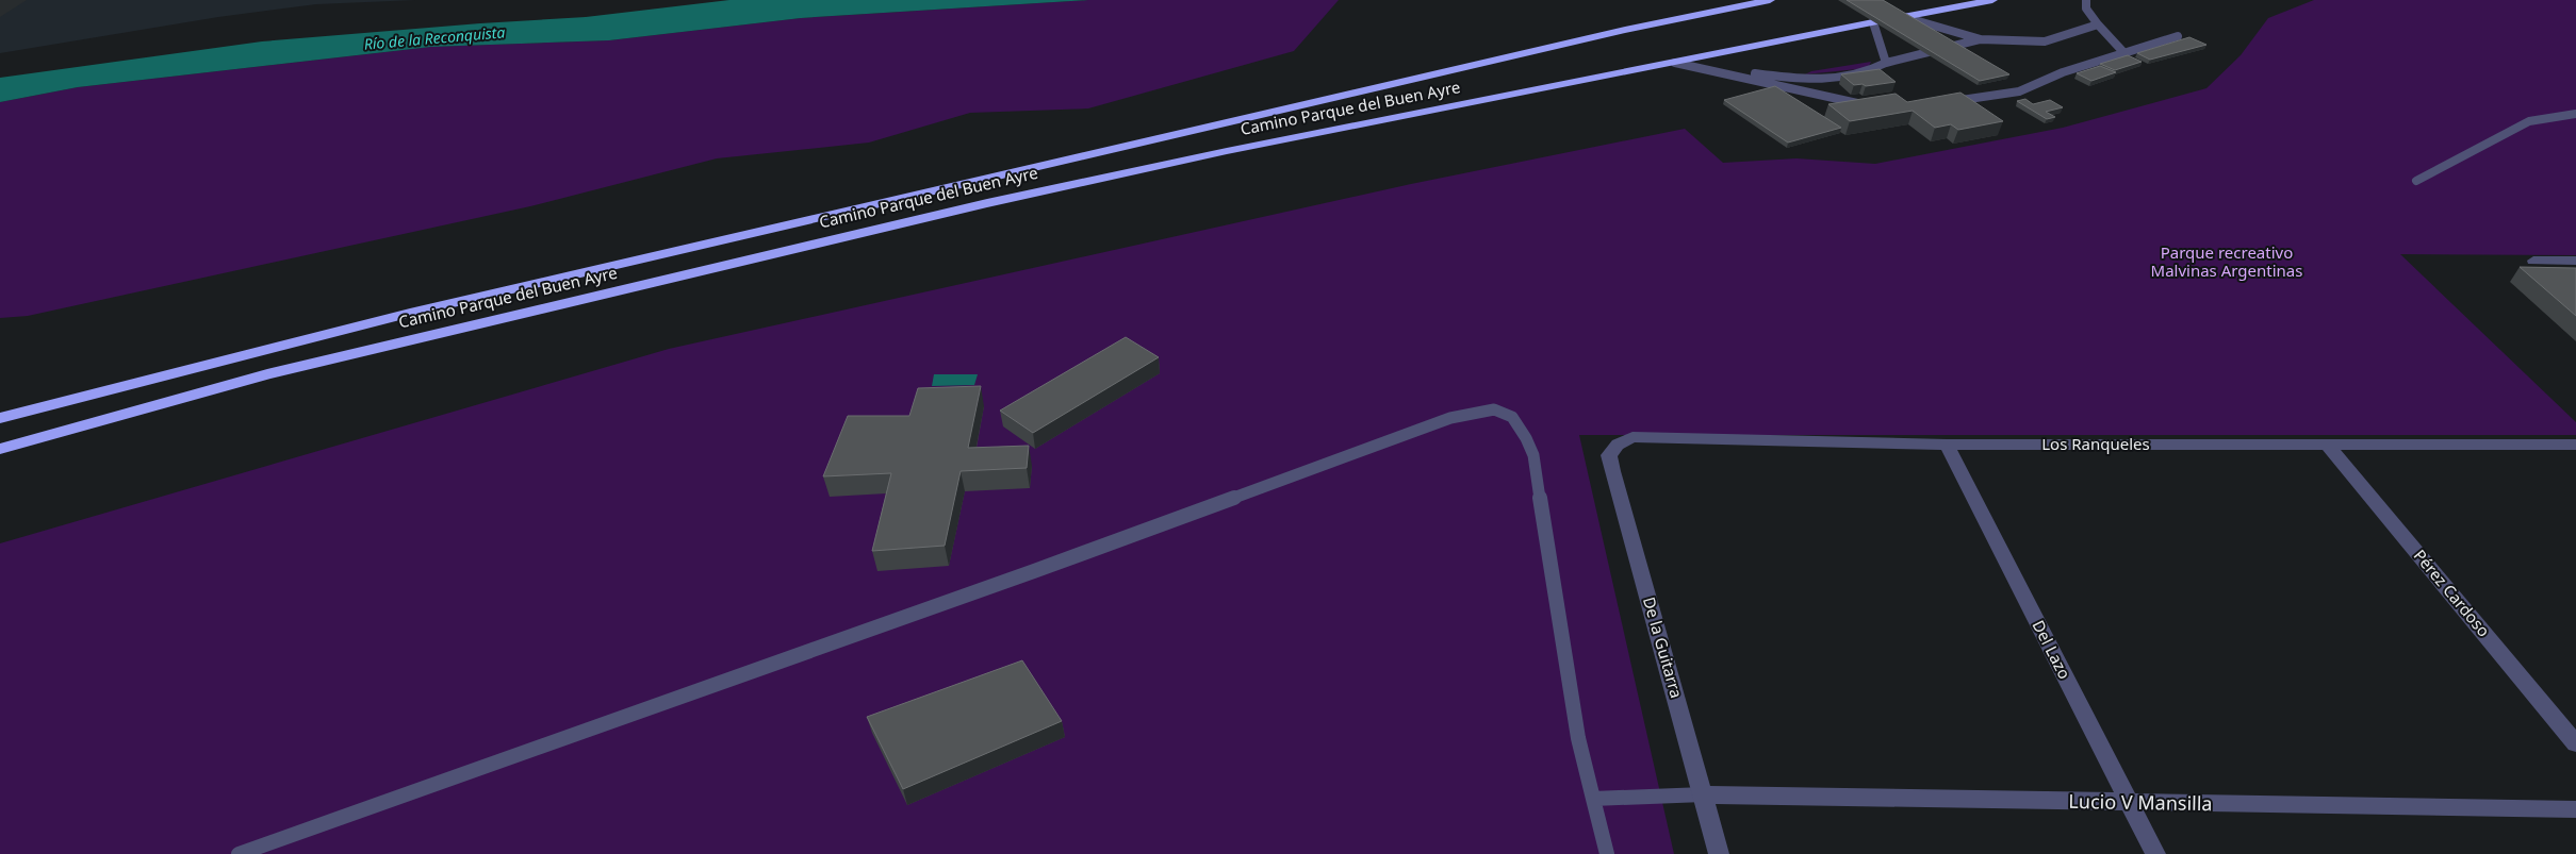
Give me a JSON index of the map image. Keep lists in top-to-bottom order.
{
  "streets": {
    "highway": ["Camino Parque del Buen Ayre"],
    "street": [
      "Los Ranqueles",
      "Pérez Cardoso",
      "De la Guitarra",
      "Del Lazo",
      "Lucio V Mansilla"
    ]
  },
  "crossings": [
    ["Los Ranqueles", "Pérez Cardoso"],
    ["Los Ranqueles", "De la Guitarra"],
    ["Los Ranqueles", "Del Lazo"],
    ["De la Guitarra", "Lucio V Mansilla"],
    ["Del Lazo", "Lucio V Mansilla"]
  ],
  "water": ["Río de la Reconquista"],
  "parks": ["Parque recreativo Malvinas Argentinas"]
}
